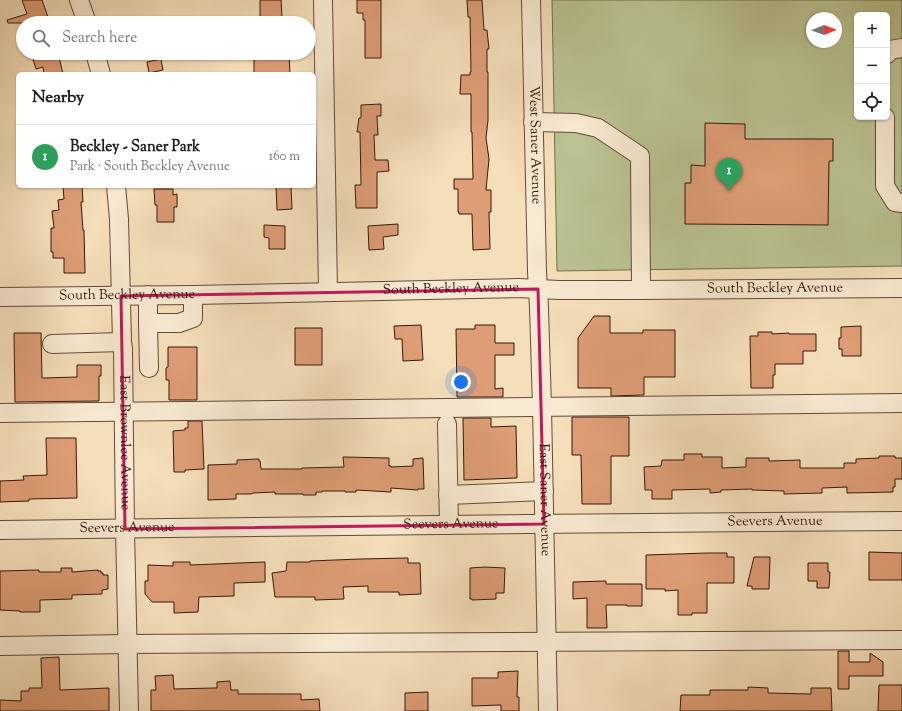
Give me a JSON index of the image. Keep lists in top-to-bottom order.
{
  "streets": {
    "street": [
      "West Saner Avenue",
      "South Beckley Avenue",
      "East Brownlee Avenue",
      "East Saner Avenue",
      "Seevers Avenue"
    ]
  },
  "crossings": [
    ["West Saner Avenue", "South Beckley Avenue"],
    ["West Saner Avenue", "East Saner Avenue"],
    ["South Beckley Avenue", "East Brownlee Avenue"],
    ["South Beckley Avenue", "East Saner Avenue"],
    ["East Brownlee Avenue", "Seevers Avenue"],
    ["East Saner Avenue", "Seevers Avenue"]
  ],
  "north": "right",
  "page": {
    "map_buttons": ["+", "−"],
    "search": "Search here",
    "heading": "Nearby",
    "list": [
      {
        "mark": "1",
        "name": "Beckley - Saner Park",
        "note": "Park · South Beckley Avenue",
        "value": "160 m"
      }
    ],
    "pins": "1"
  }
}
